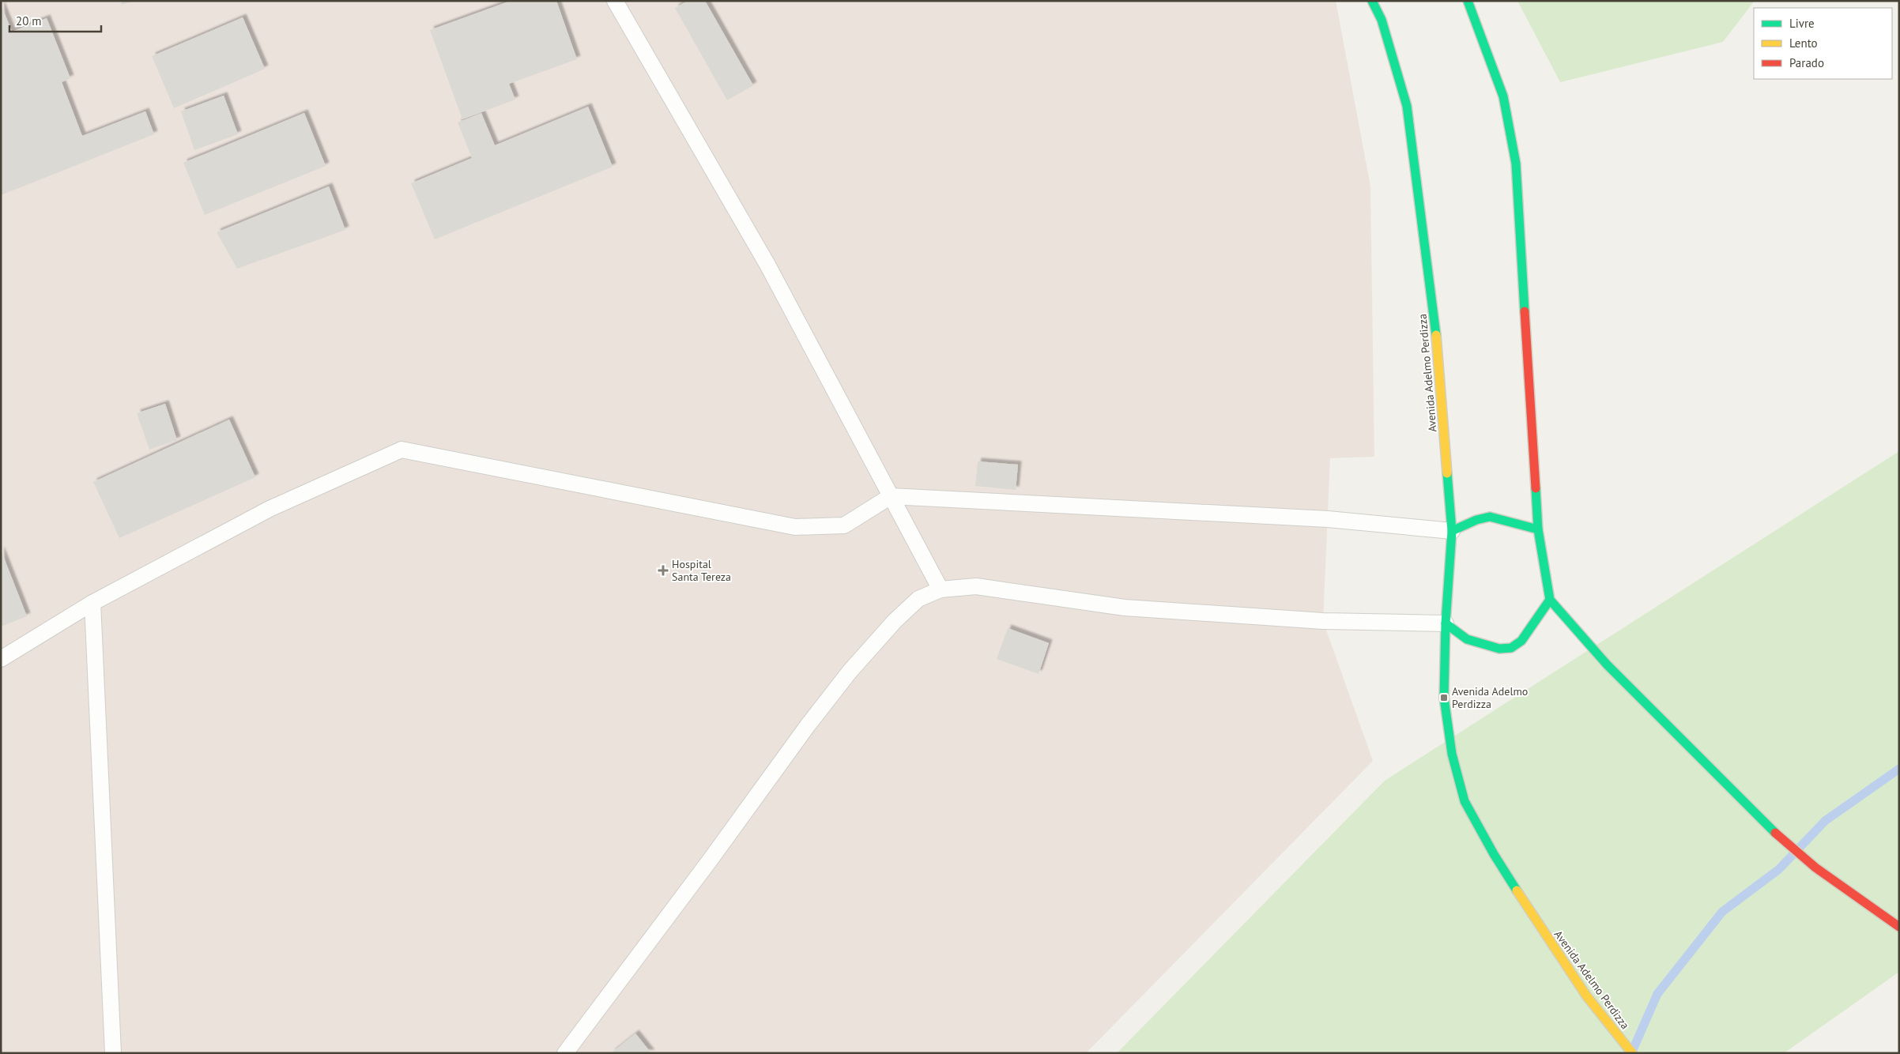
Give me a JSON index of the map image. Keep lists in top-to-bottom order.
{
  "streets": {
    "main road": ["Avenida Adelmo Perdizza"]
  },
  "places": {
    "health": ["Hospital Santa Tereza"],
    "transit": ["Avenida Adelmo Perdizza"]
  },
  "legend": ["Livre", "Lento", "Parado"],
  "scale_bar": "20 m"
}
